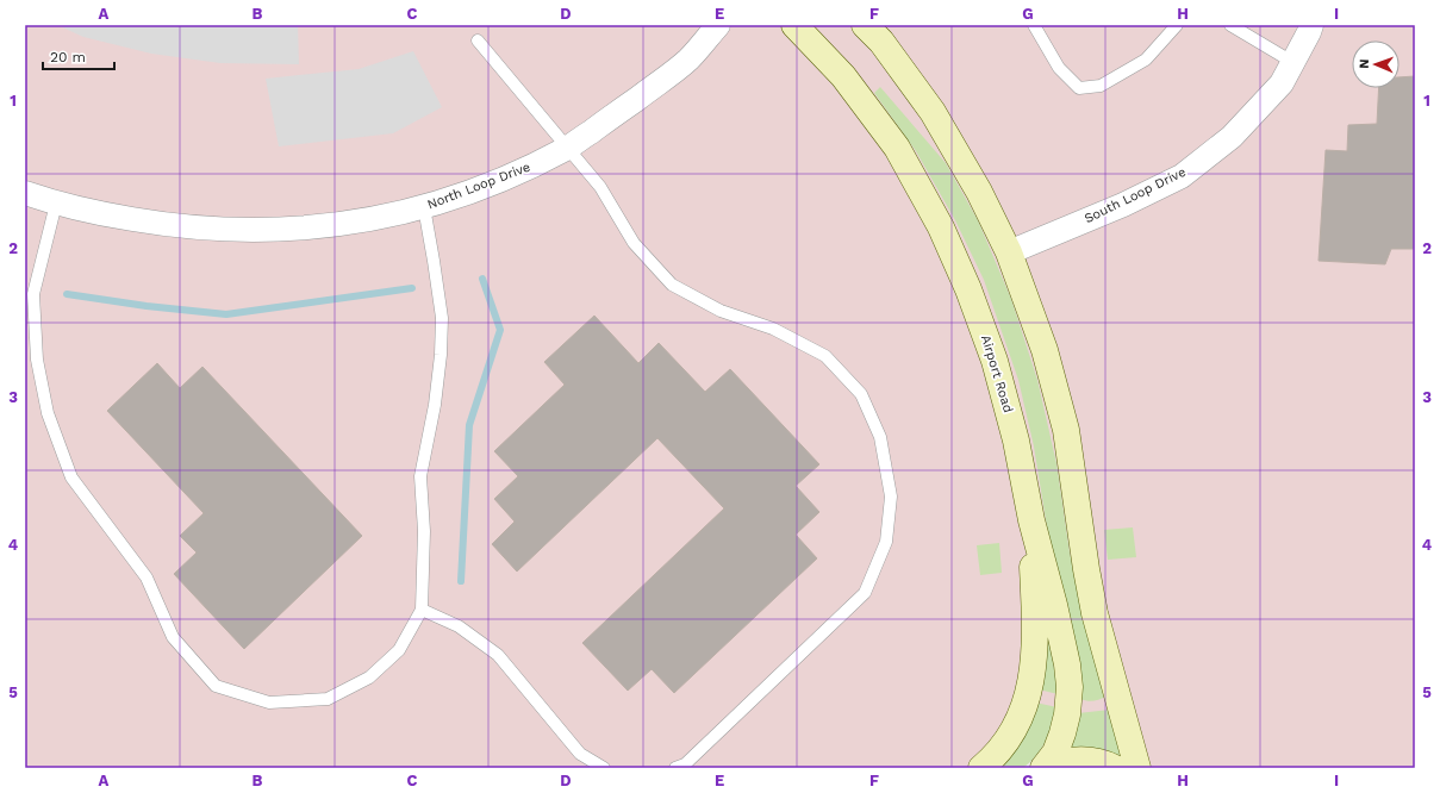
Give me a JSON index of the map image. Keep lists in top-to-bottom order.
{
  "streets": {
    "main road": ["Airport Road"],
    "street": ["North Loop Drive", "South Loop Drive"]
  },
  "scale_bar": "20 m",
  "north": "left",
  "grid": {
    "columns": [
      "A",
      "B",
      "C",
      "D",
      "E",
      "F",
      "G",
      "H",
      "I"
    ],
    "rows": [
      "1",
      "2",
      "3",
      "4",
      "5"
    ]
  }
}
